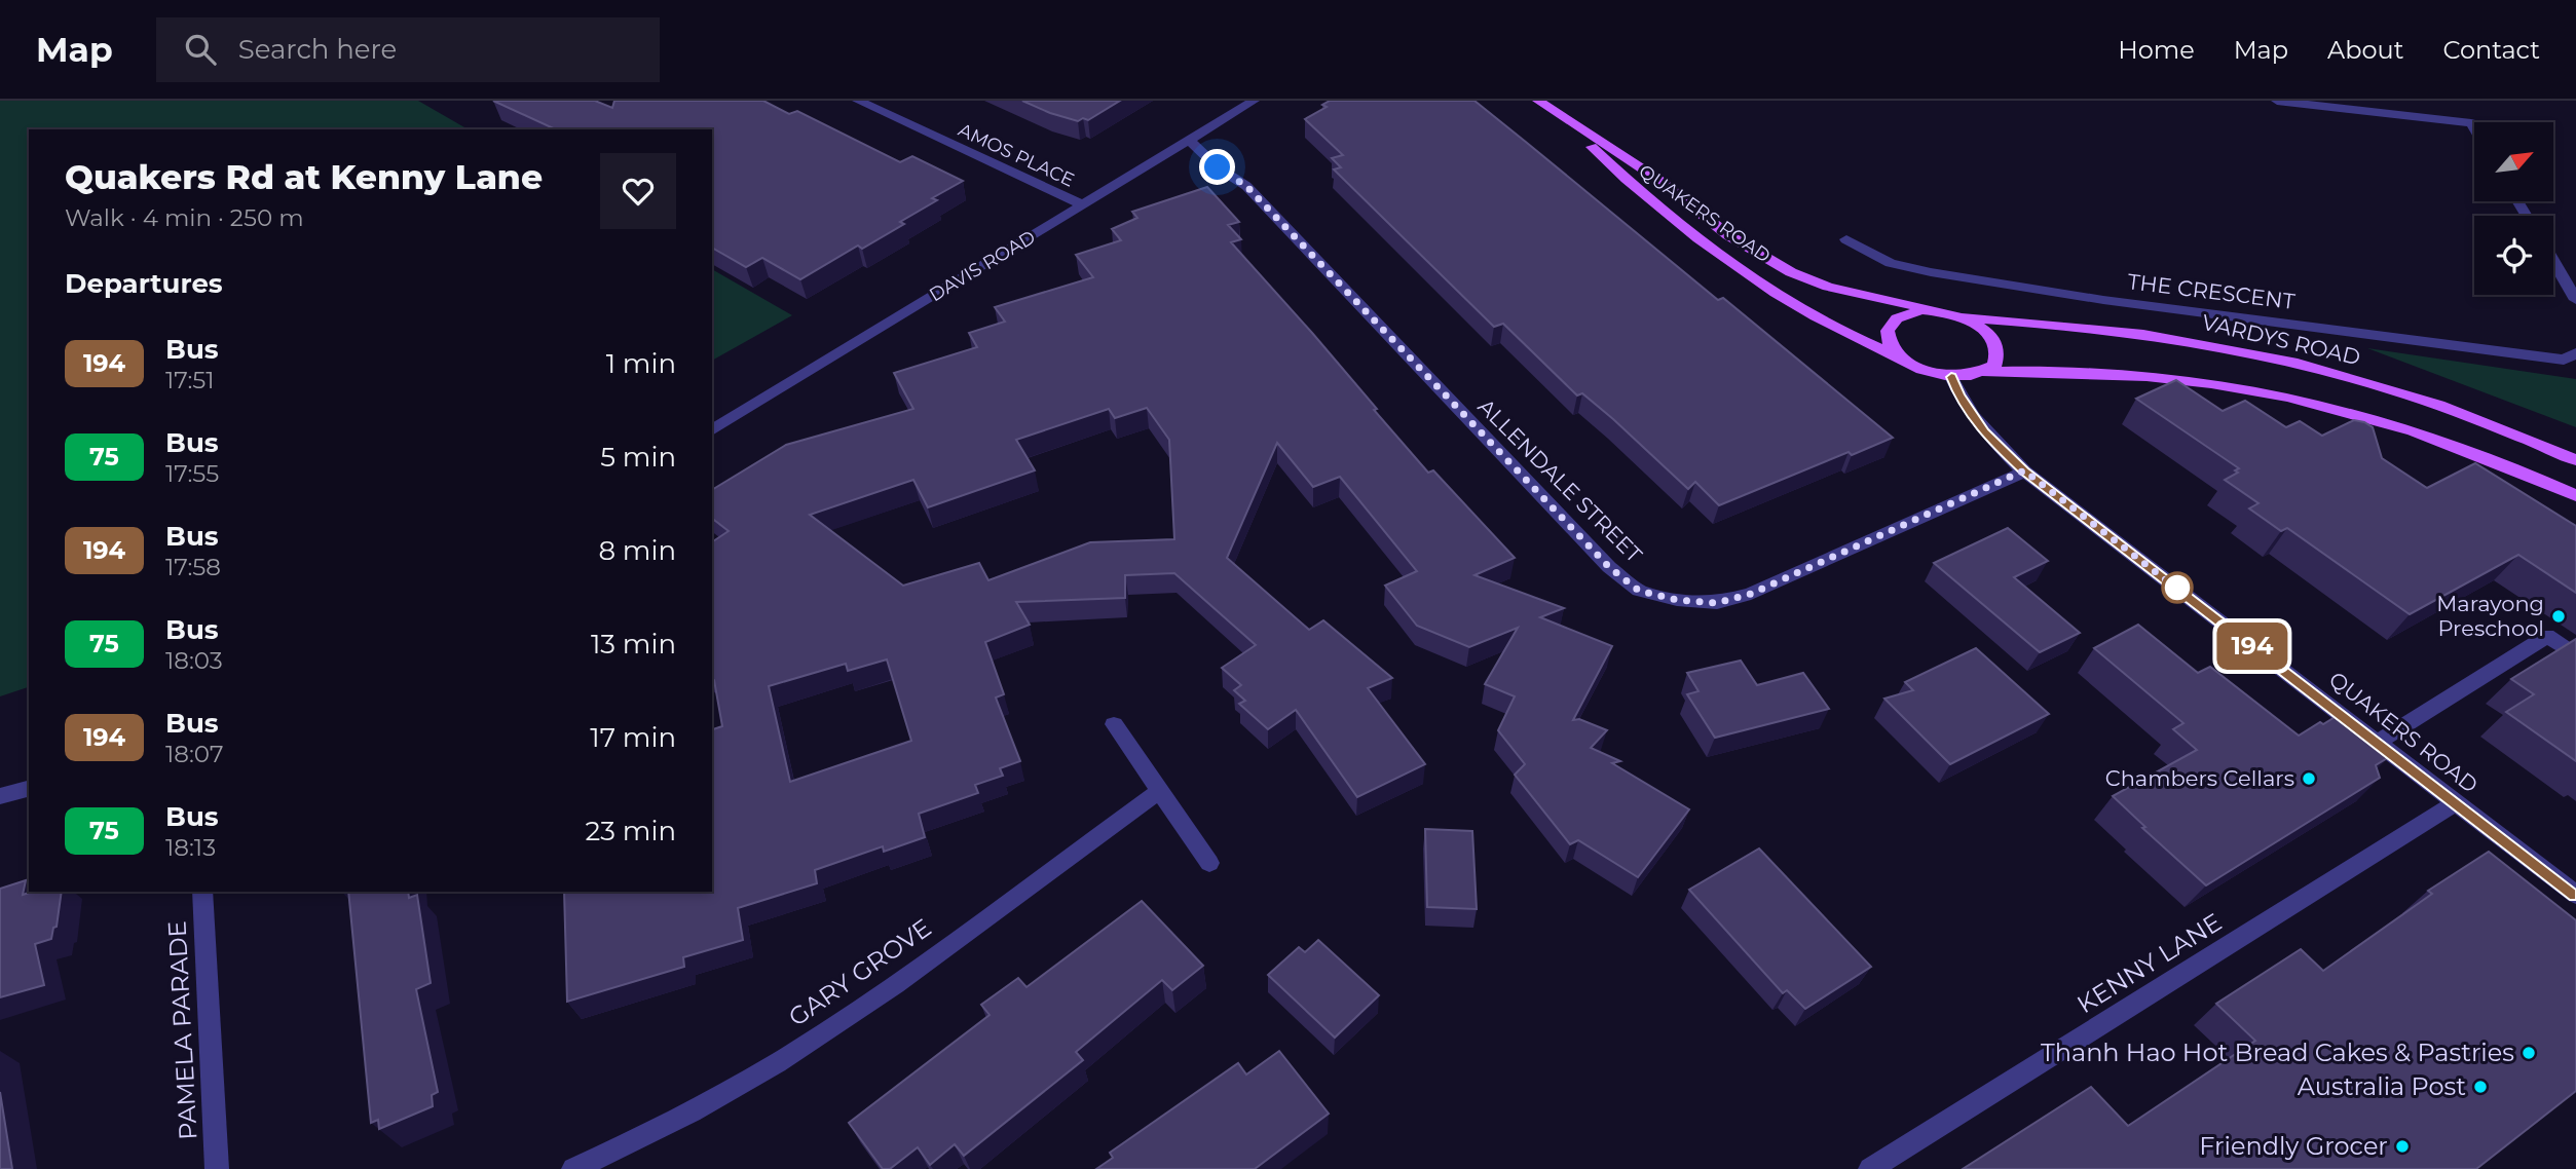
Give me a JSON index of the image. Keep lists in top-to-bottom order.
{
  "streets": {
    "main road": ["QUAKERS ROAD", "VARDYS ROAD"],
    "street": [
      "AMOS PLACE",
      "DAVIS ROAD",
      "THE CRESCENT",
      "ALLENDALE STREET",
      "KENNY LANE",
      "GARY GROVE",
      "PAMELA PARADE"
    ]
  },
  "crossings": [
    ["AMOS PLACE", "DAVIS ROAD"],
    ["QUAKERS ROAD", "VARDYS ROAD"],
    ["QUAKERS ROAD", "ALLENDALE STREET"],
    ["QUAKERS ROAD", "KENNY LANE"],
    ["DAVIS ROAD", "ALLENDALE STREET"]
  ],
  "places": [
    "Marayong Preschool",
    "Chambers Cellars",
    "Thanh Hao Hot Bread Cakes & Pastries",
    "Australia Post",
    "Friendly Grocer"
  ],
  "lines": ["bus line 194"],
  "north": "top right",
  "page": {
    "header": "Map",
    "search": "Search here",
    "nav": [
      "Home",
      "Map",
      "About",
      "Contact"
    ],
    "on_map": "194",
    "heading": [
      ["Quakers Rd at Kenny Lane", "Walk · 4 min · 250 m"],
      "Departures"
    ],
    "list": [
      {
        "mark": "194",
        "name": "Bus",
        "note": "17:51",
        "value": "1 min"
      },
      {
        "mark": "75",
        "name": "Bus",
        "note": "17:55",
        "value": "5 min"
      },
      {
        "mark": "194",
        "name": "Bus",
        "note": "17:58",
        "value": "8 min"
      },
      {
        "mark": "75",
        "name": "Bus",
        "note": "18:03",
        "value": "13 min"
      },
      {
        "mark": "194",
        "name": "Bus",
        "note": "18:07",
        "value": "17 min"
      },
      {
        "mark": "75",
        "name": "Bus",
        "note": "18:13",
        "value": "23 min"
      }
    ]
  }
}
